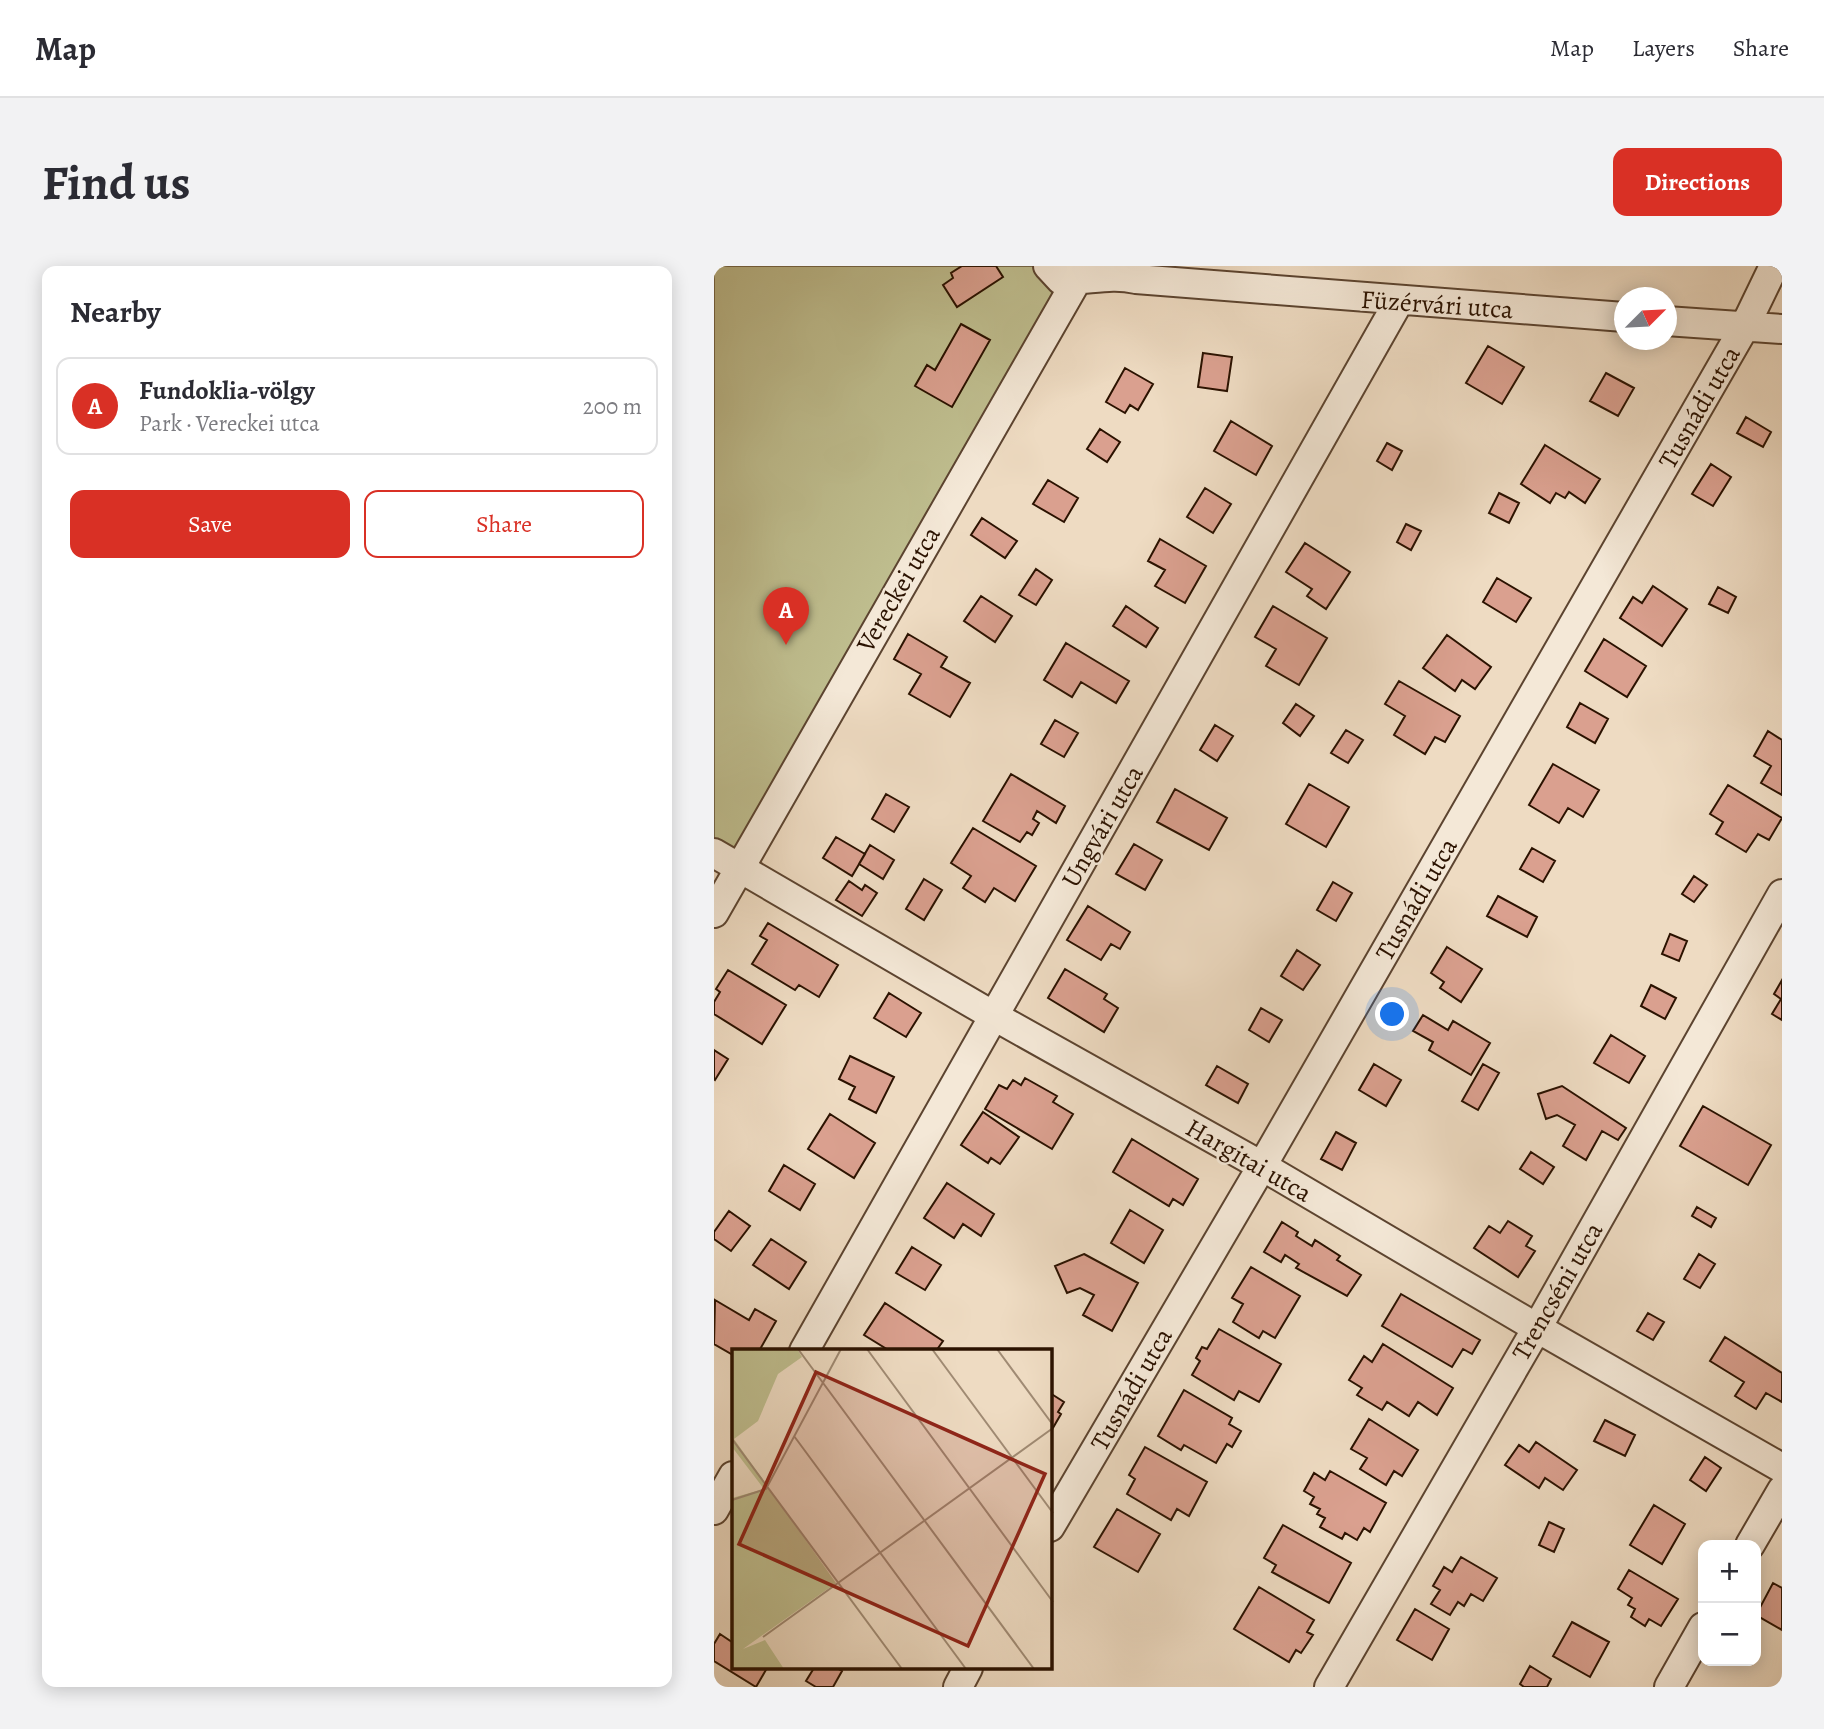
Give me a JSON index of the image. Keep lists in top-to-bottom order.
{
  "streets": {
    "street": [
      "Füzérvári utca",
      "Tusnádi utca",
      "Vereckei utca",
      "Ungvári utca",
      "Hargitai utca",
      "Trencséni utca"
    ]
  },
  "crossings": [
    ["Füzérvári utca", "Vereckei utca"],
    ["Füzérvári utca", "Ungvári utca"],
    ["Tusnádi utca", "Hargitai utca"],
    ["Vereckei utca", "Hargitai utca"],
    ["Ungvári utca", "Hargitai utca"],
    ["Hargitai utca", "Trencséni utca"]
  ],
  "north": "top right",
  "page": {
    "header": "Map",
    "nav": ["Map", "Layers", "Share"],
    "buttons": [
      "Directions",
      ["Save", "Share"]
    ],
    "title": "Find us",
    "heading": "Nearby",
    "list": [
      {
        "mark": "A",
        "name": "Fundoklia-völgy",
        "note": "Park · Vereckei utca",
        "value": "200 m"
      }
    ],
    "pins": "A",
    "map_buttons": ["+", "−"]
  }
}
